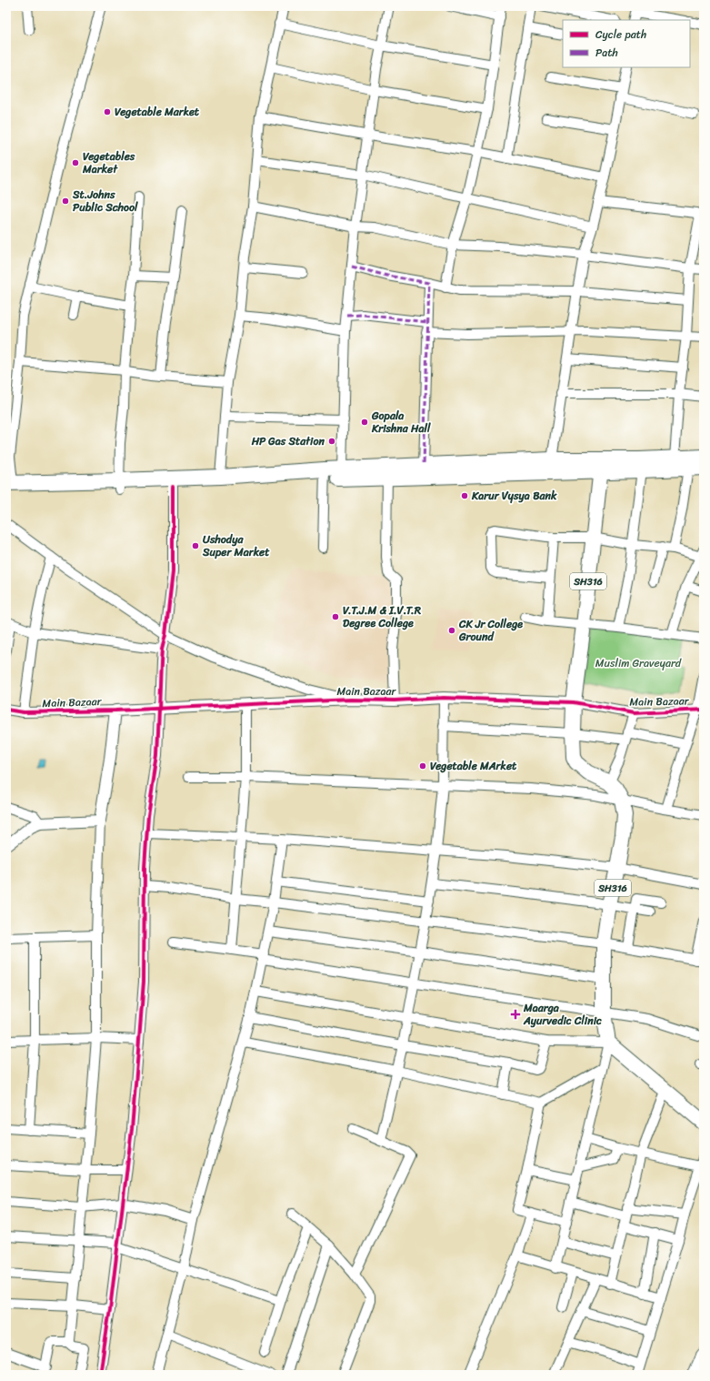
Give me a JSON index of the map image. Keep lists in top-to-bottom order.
{
  "streets": {
    "main road": ["SH316"],
    "street": ["Main Bazaar"]
  },
  "crossings": [
    ["SH316", "Main Bazaar"]
  ],
  "parks": ["Muslim Graveyard"],
  "places": {
    "other": [
      "Vegetable Market",
      "Vegetables Market",
      "St.Johns Public School",
      "Gopala Krishna Hall",
      "HP Gas Station",
      "Karur Vysya Bank",
      "Ushodya Super Market",
      "V.T.J.M & I.V.T.R Degree College",
      "CK Jr College Ground",
      "Vegetable MArket"
    ],
    "health": ["Maarga Ayurvedic Clinic"]
  },
  "legend": ["Cycle path", "Path"]
}
